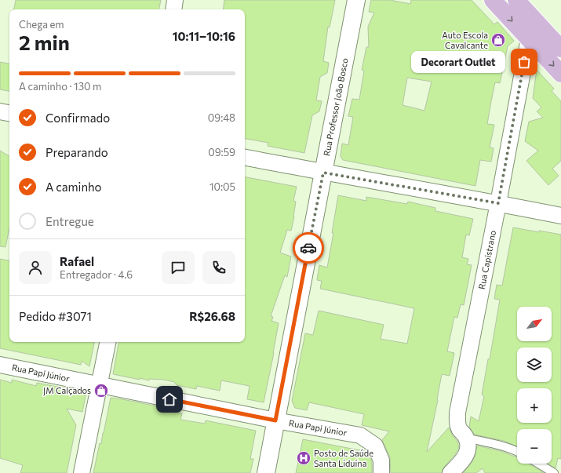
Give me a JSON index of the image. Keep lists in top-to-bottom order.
{
  "streets": {
    "street": ["Rua Professor João Bosco", "Rua Capistrano", "Rua Papi Júnior"]
  },
  "crossings": [
    ["Rua Professor João Bosco", "Rua Papi Júnior"]
  ],
  "places": {
    "shop": ["Auto Escola Cavalcante", "JM Calçados"],
    "other": ["Decorart Outlet"],
    "hospital": ["Posto de Saúde Santa Liduína"]
  },
  "north": "top right",
  "page": {
    "heading": ["2 min", "Chega em", "10:11–10:16"],
    "panel": [
      "Rafael",
      "Entregador · 4.6",
      "Pedido #3071",
      "R$26.68"
    ],
    "bubble": "Decorart Outlet",
    "bar": "A caminho · 130 m",
    "list": [
      ["Confirmado", "09:48"],
      ["Preparando", "09:59"],
      ["A caminho", "10:05"],
      "Entregue"
    ],
    "map_buttons": ["+", "−"]
  }
}
